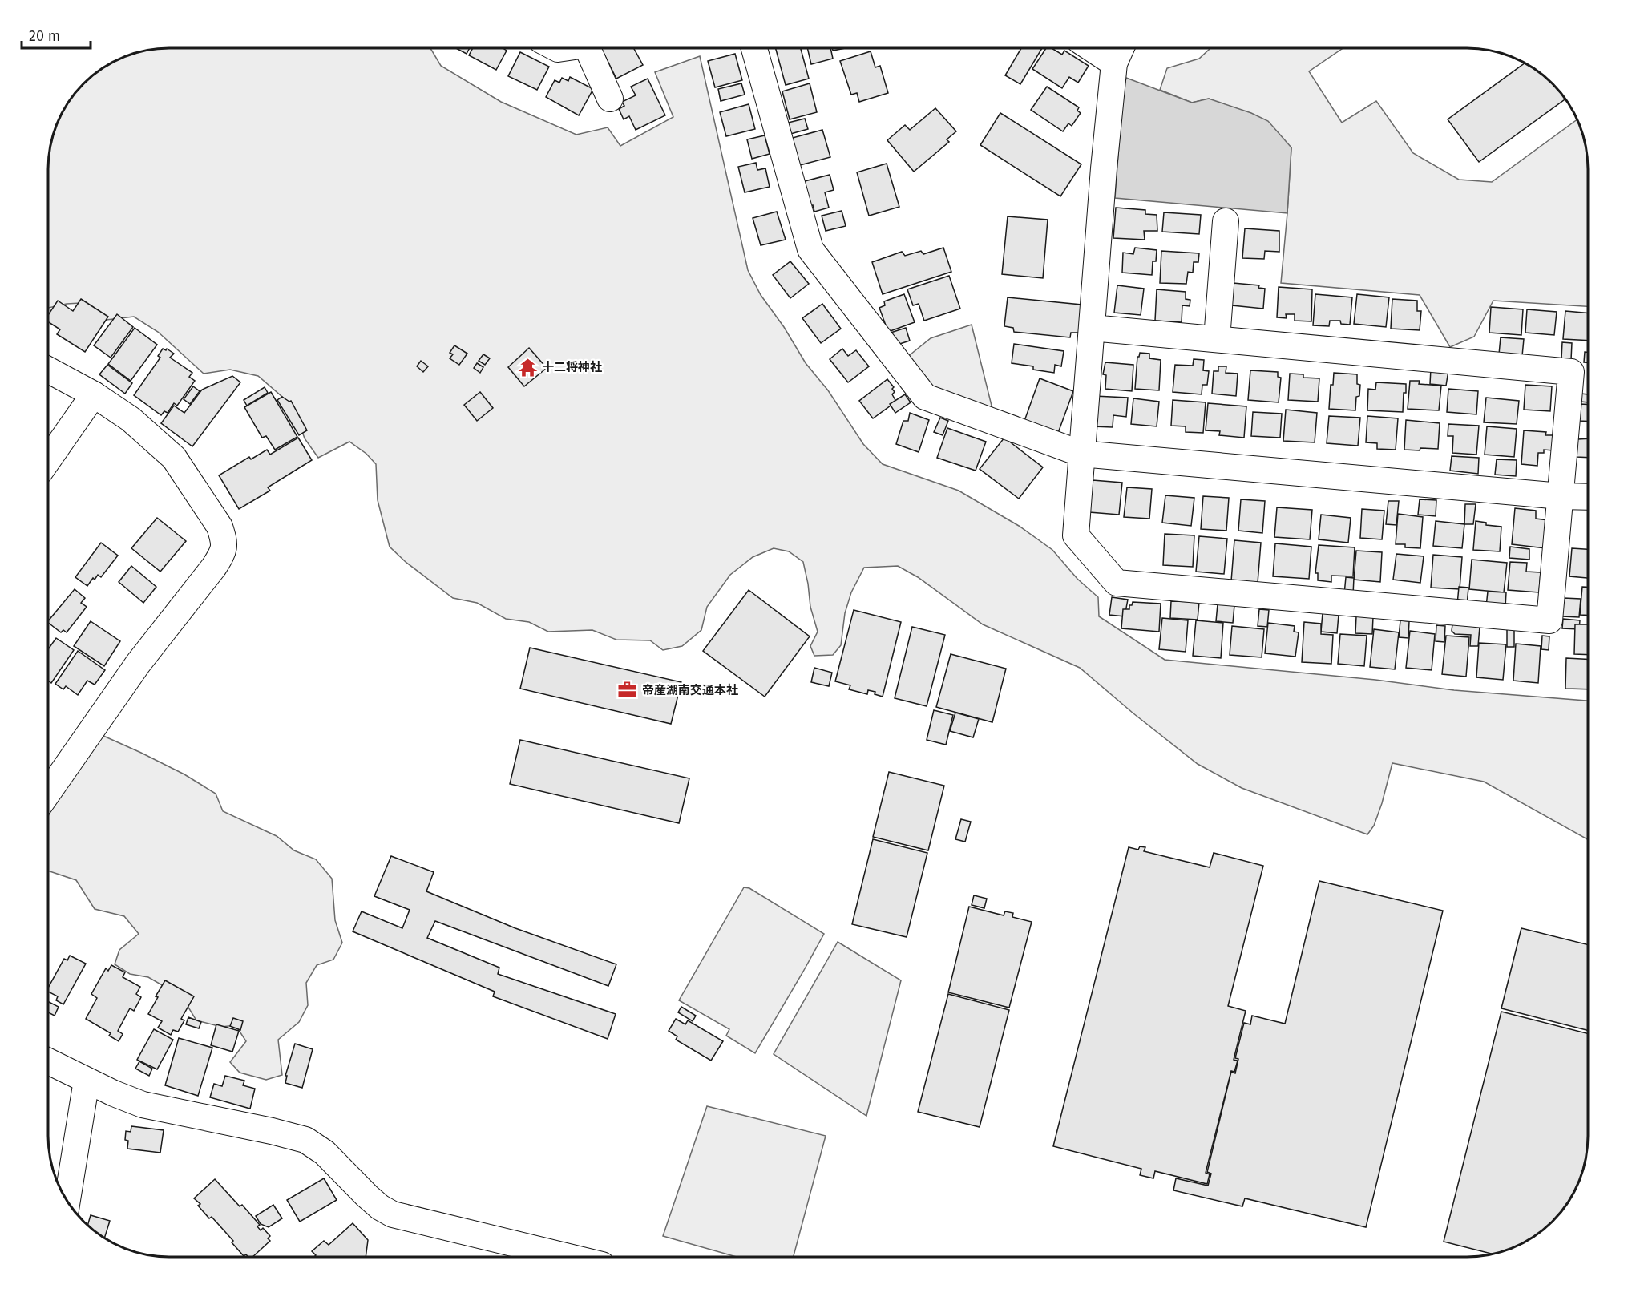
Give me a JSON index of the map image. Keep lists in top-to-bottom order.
{
  "places": {
    "temple": ["十二将神社"],
    "office": ["帝産湖南交通本社"]
  },
  "scale_bar": "20 m"
}
